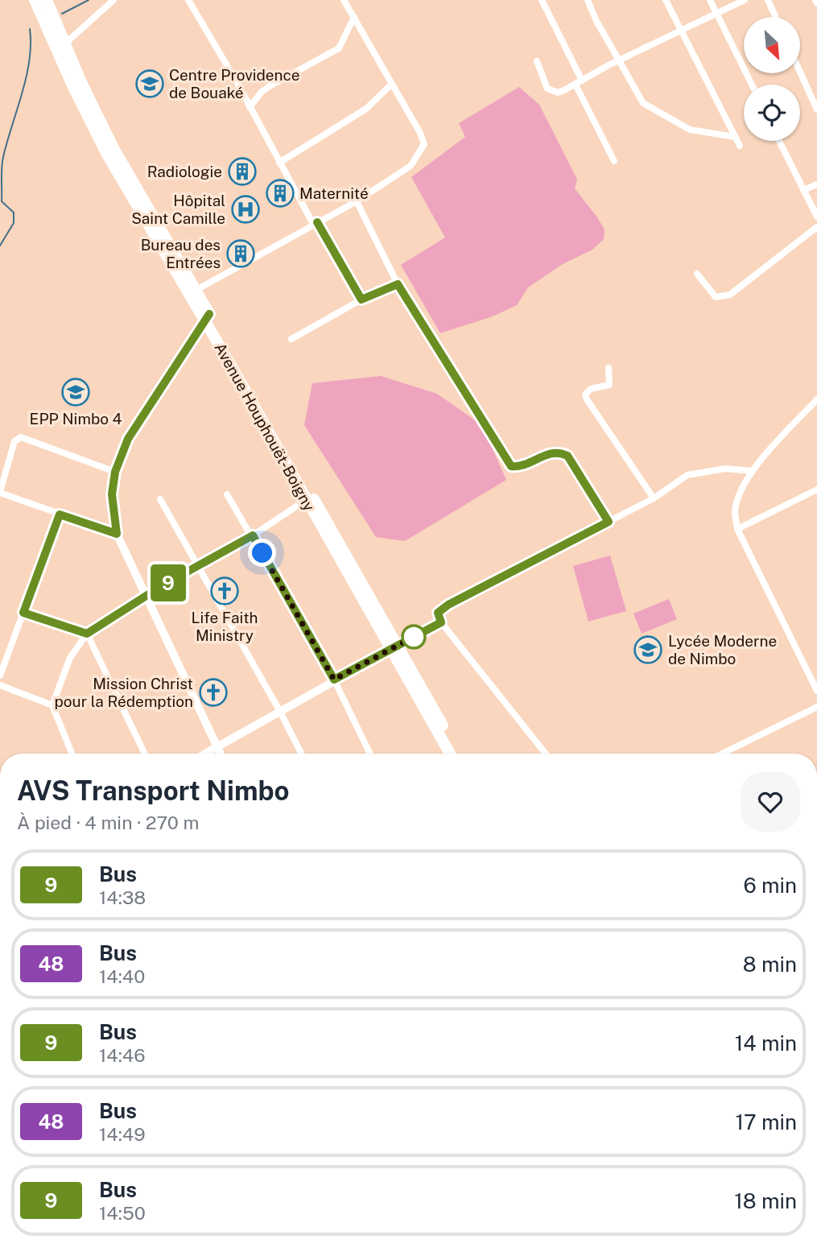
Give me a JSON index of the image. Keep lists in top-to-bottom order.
{
  "streets": {
    "highway": ["Avenue Houphouët-Boigny"]
  },
  "places": {
    "school or university": ["Centre Providence de Bouaké", "EPP Nimbo 4", "Lycée Moderne de Nimbo"],
    "building": ["Radiologie", "Maternité", "Bureau des Entrées"],
    "hospital": ["Hôpital Saint Camille"],
    "church": ["Life Faith Ministry", "Mission Christ pour la Rédemption"]
  },
  "lines": ["bus line 9"],
  "north": "bottom right",
  "page": {
    "on_map": "9",
    "heading": ["AVS Transport Nimbo", "À pied · 4 min · 270 m"],
    "list": [
      {
        "mark": "9",
        "name": "Bus",
        "note": "14:38",
        "value": "6 min"
      },
      {
        "mark": "48",
        "name": "Bus",
        "note": "14:40",
        "value": "8 min"
      },
      {
        "mark": "9",
        "name": "Bus",
        "note": "14:46",
        "value": "14 min"
      },
      {
        "mark": "48",
        "name": "Bus",
        "note": "14:49",
        "value": "17 min"
      },
      {
        "mark": "9",
        "name": "Bus",
        "note": "14:50",
        "value": "18 min"
      }
    ]
  }
}
